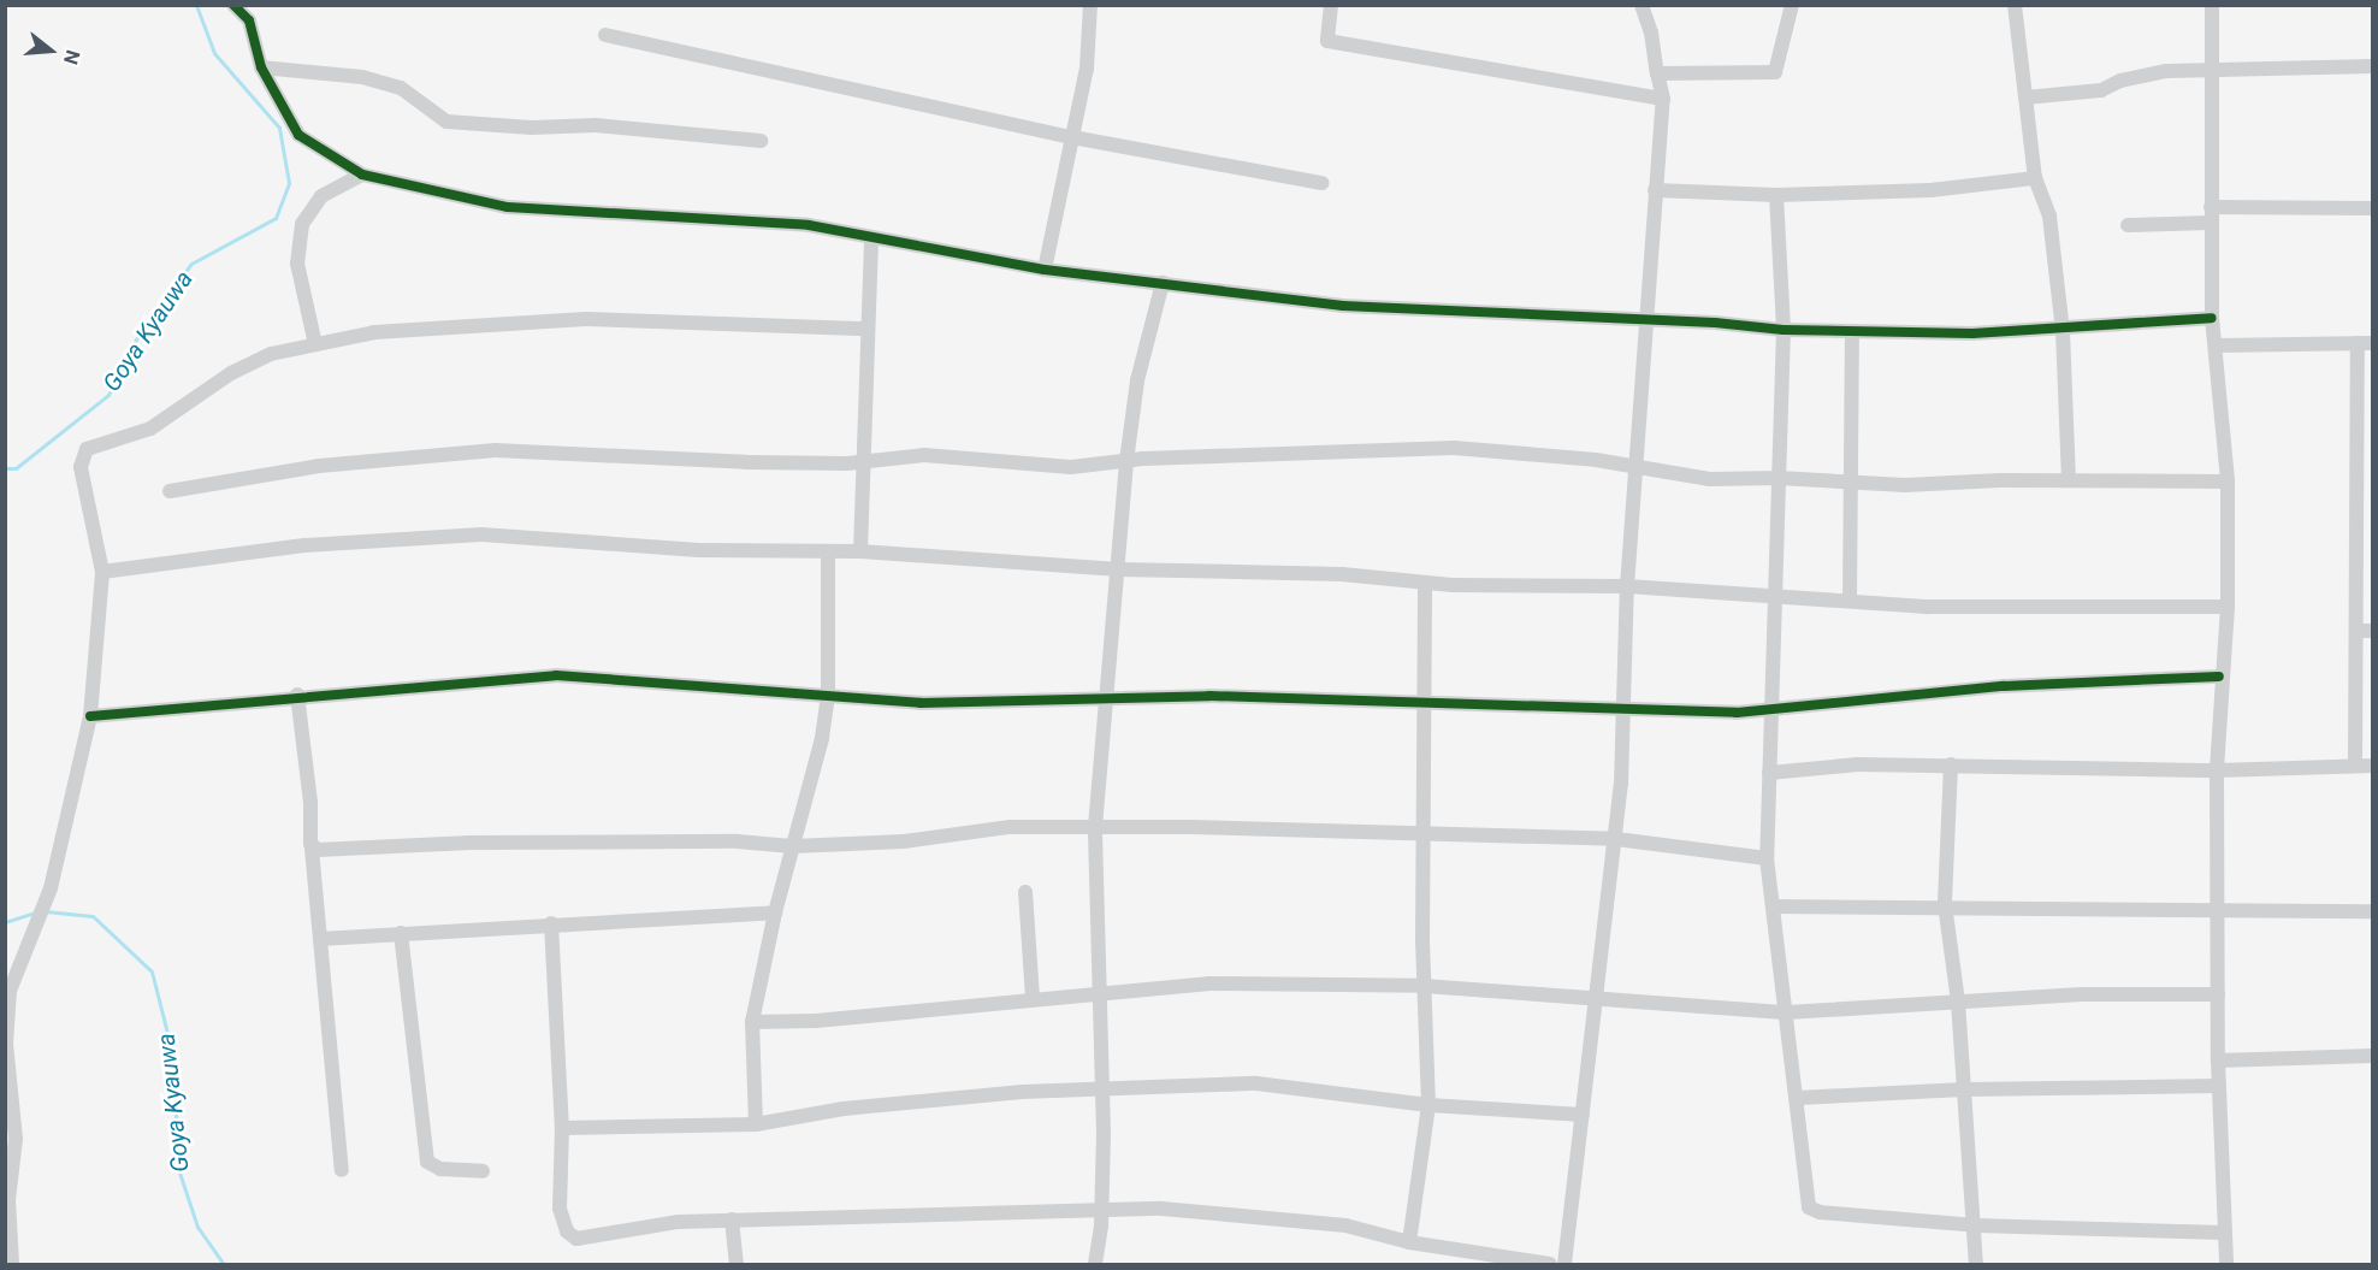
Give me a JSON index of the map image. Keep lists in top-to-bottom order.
{
  "water": ["Goya Kyauwa"],
  "north": "right"
}
